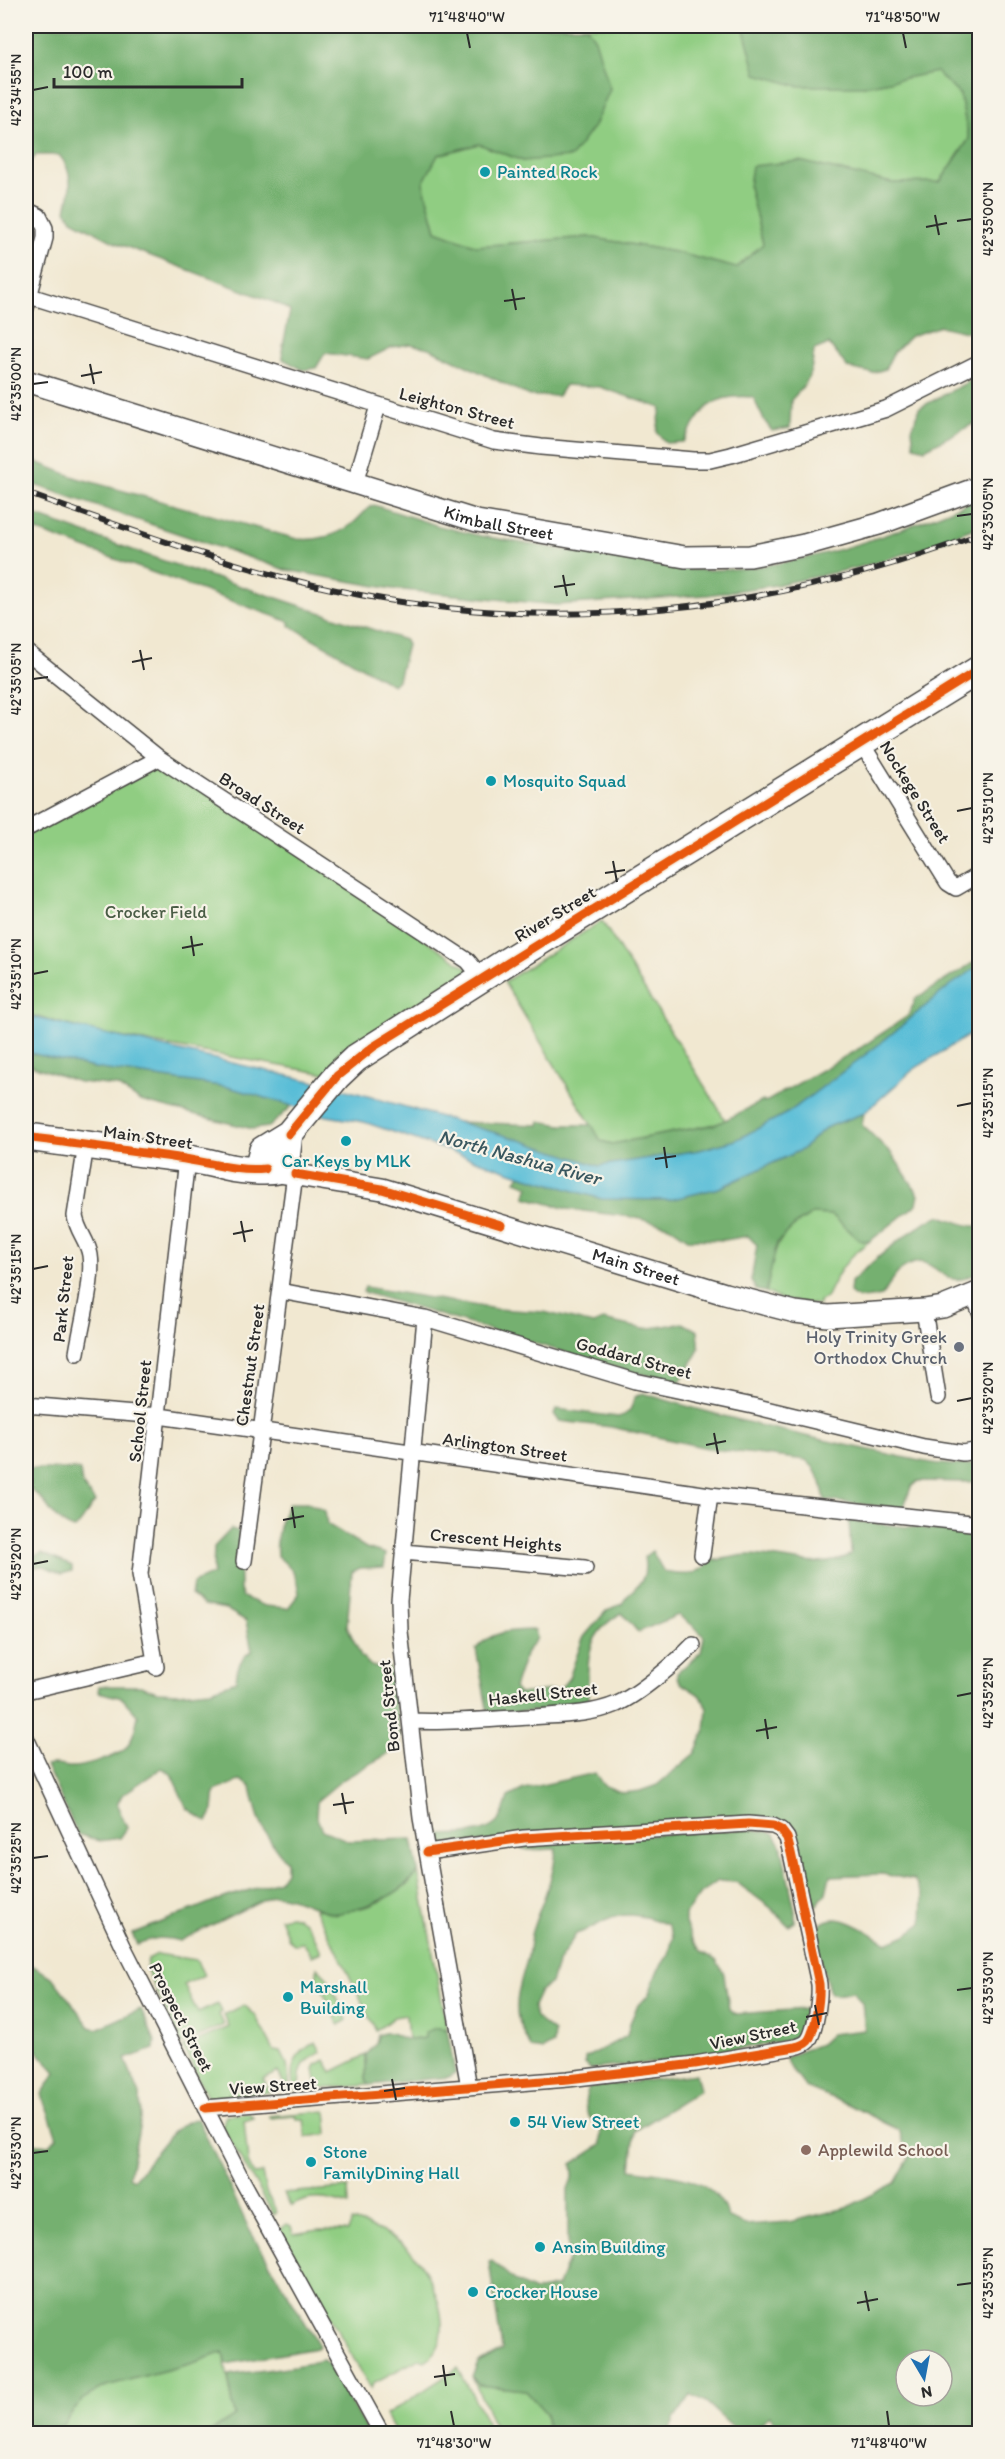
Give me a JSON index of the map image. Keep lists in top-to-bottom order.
{
  "streets": {
    "highway": ["River Street", "Main Street"],
    "main road": ["Kimball Street"],
    "street": [
      "Leighton Street",
      "Nockege Street",
      "Broad Street",
      "Park Street",
      "Goddard Street",
      "Chestnut Street",
      "School Street",
      "Arlington Street",
      "Crescent Heights",
      "Haskell Street",
      "Bond Street",
      "Prospect Street",
      "View Street"
    ]
  },
  "crossings": [
    ["Nockege Street", "River Street"],
    ["Broad Street", "River Street"],
    ["River Street", "Main Street"],
    ["River Street", "Chestnut Street"],
    ["Main Street", "Park Street"],
    ["Main Street", "Chestnut Street"],
    ["Main Street", "School Street"],
    ["Goddard Street", "Chestnut Street"],
    ["Goddard Street", "Bond Street"],
    ["Chestnut Street", "Arlington Street"],
    ["School Street", "Arlington Street"],
    ["Arlington Street", "Bond Street"],
    ["Crescent Heights", "Bond Street"],
    ["Haskell Street", "Bond Street"],
    ["Bond Street", "View Street"],
    ["Prospect Street", "View Street"]
  ],
  "water": ["North Nashua River"],
  "parks": ["Crocker Field"],
  "places": [
    "Painted Rock",
    "Mosquito Squad",
    "Car Keys by MLK",
    "Holy Trinity Greek Orthodox Church",
    "Marshall Building",
    "54 View Street",
    "Applewild School",
    "Stone FamilyDining Hall",
    "Ansin Building",
    "Crocker House"
  ],
  "scale_bar": "100 m",
  "north": "bottom",
  "coordinates": [
    "71°48'40\"W",
    "71°48'50\"W",
    "42°34'55\"N",
    "42°35'00\"N",
    "42°35'05\"N",
    "42°35'10\"N",
    "42°35'15\"N",
    "42°35'20\"N",
    "42°35'25\"N",
    "42°35'30\"N",
    "42°35'35\"N",
    "71°48'30\"W"
  ]
}
